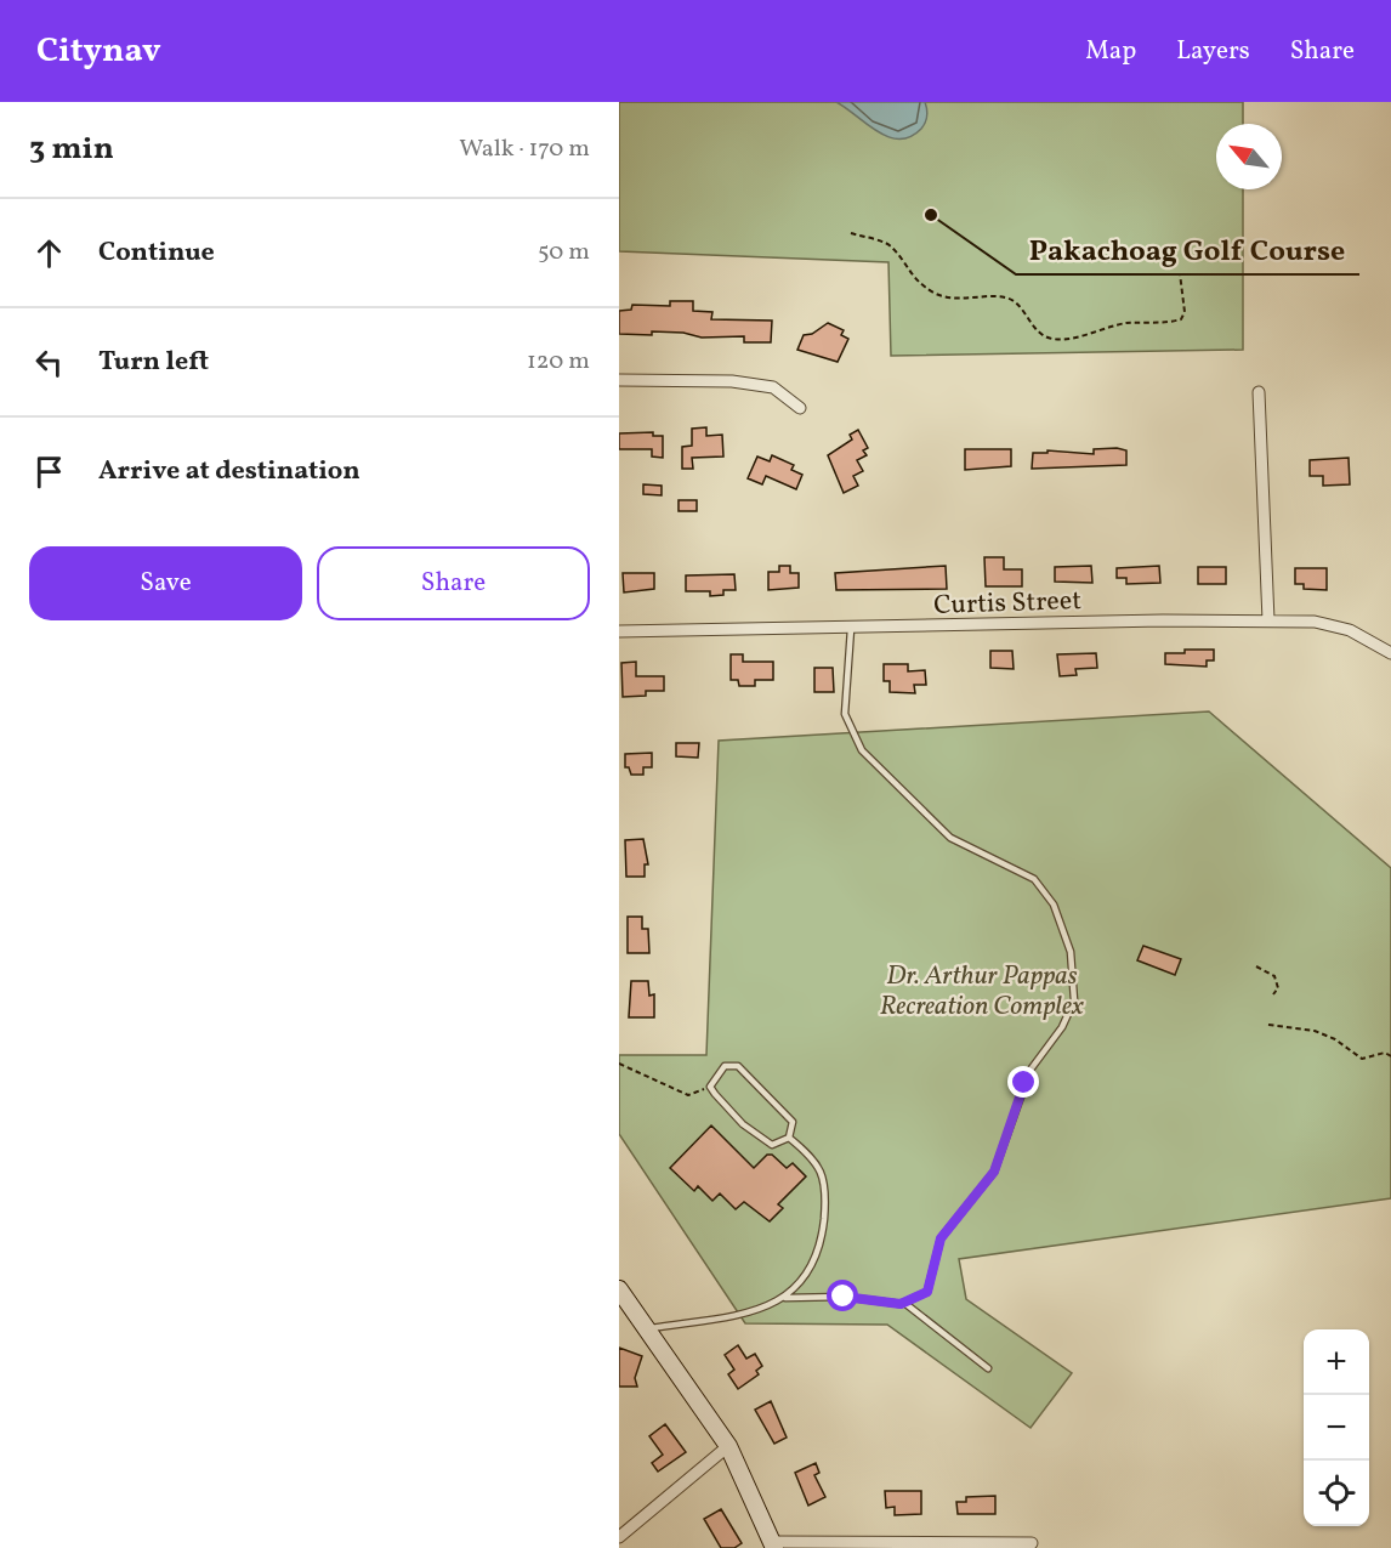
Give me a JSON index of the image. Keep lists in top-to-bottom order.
{
  "streets": {
    "street": ["Curtis Street"]
  },
  "parks": ["Dr. Arthur Pappas Recreation Complex"],
  "places": ["Pakachoag Golf Course"],
  "north": "top left",
  "page": {
    "header": "Citynav",
    "nav": ["Map", "Layers", "Share"],
    "heading": ["3 min", "Walk · 170 m"],
    "list": [
      ["Continue", "50 m"],
      ["Turn left", "120 m"],
      "Arrive at destination"
    ],
    "buttons": ["Save", "Share"],
    "map_buttons": ["+", "−"]
  }
}
